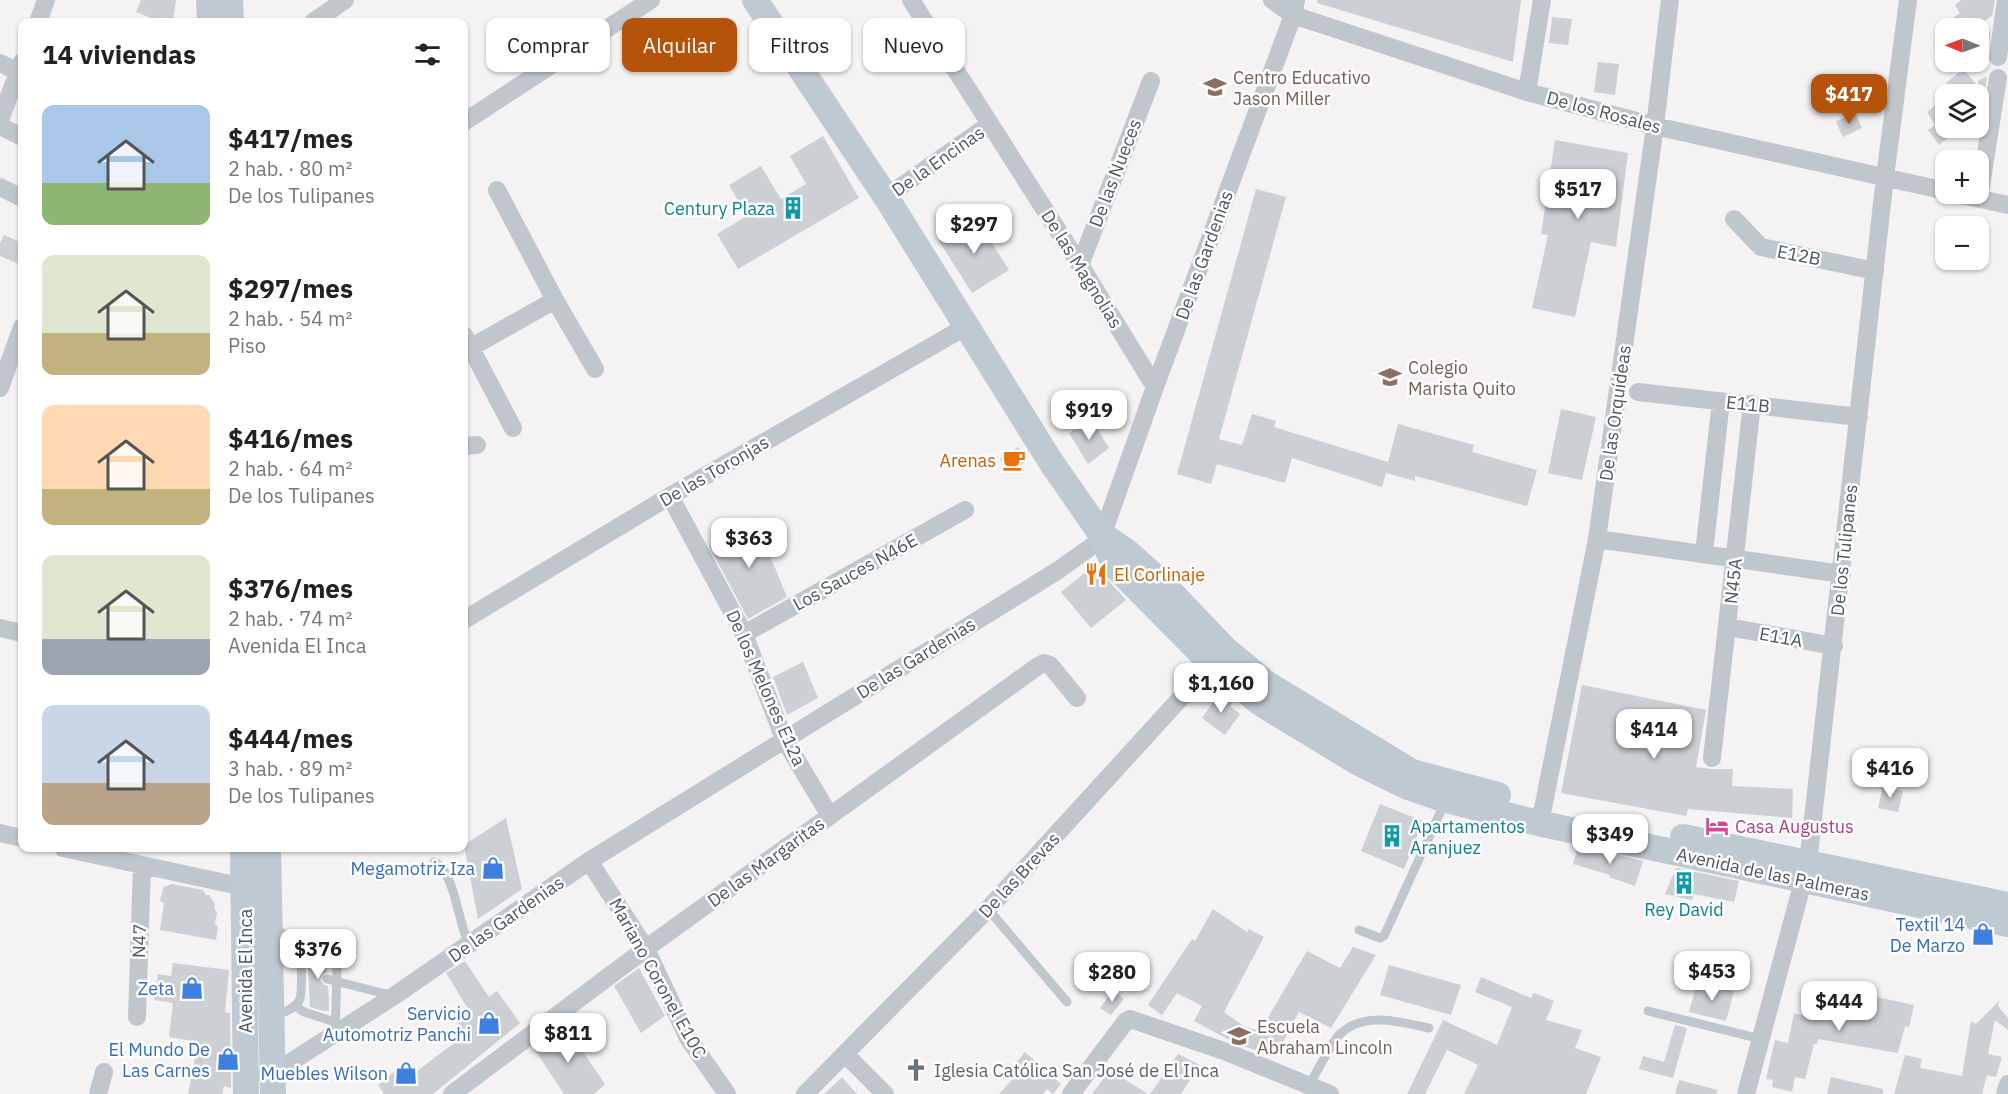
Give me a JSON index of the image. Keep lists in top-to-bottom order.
{
  "streets": {
    "street": [
      "De los Rosales",
      "De la Encinas",
      "De las Nueces",
      "De las Gardenias",
      "E12B",
      "De las Magnolias",
      "E11B",
      "De las Orquídeas",
      "De las Toronjas",
      "De los Tulipanes",
      "Los Sauces N46E",
      "N45A",
      "E11A",
      "De los Melones E12a",
      "De las Margaritas",
      "Avenida de las Palmeras",
      "De las Brevas",
      "N47",
      "Avenida El Inca",
      "Mariano Coronel E10C"
    ]
  },
  "crossings": [
    ["De los Rosales", "De las Gardenias"],
    ["De los Rosales", "De las Orquídeas"],
    ["De los Rosales", "De los Tulipanes"],
    ["De la Encinas", "De las Magnolias"],
    ["De la Encinas", "Avenida de las Palmeras"],
    ["De las Nueces", "De las Magnolias"],
    ["De las Gardenias", "De las Magnolias"],
    ["De las Gardenias", "De los Melones E12a"],
    ["De las Gardenias", "Avenida de las Palmeras"],
    ["De las Gardenias", "Avenida El Inca"],
    ["De las Gardenias", "Mariano Coronel E10C"],
    ["E12B", "De los Tulipanes"],
    ["E11B", "De los Tulipanes"],
    ["E11B", "N45A"],
    ["De las Orquídeas", "Avenida de las Palmeras"],
    ["De las Toronjas", "De los Melones E12a"],
    ["De las Toronjas", "Avenida de las Palmeras"],
    ["De los Tulipanes", "E11A"],
    ["De los Tulipanes", "Avenida de las Palmeras"],
    ["Los Sauces N46E", "De los Melones E12a"],
    ["N45A", "E11A"],
    ["De los Melones E12a", "De las Margaritas"],
    ["De las Margaritas", "Mariano Coronel E10C"],
    ["Avenida de las Palmeras", "De las Brevas"]
  ],
  "places": {
    "school or university": ["Centro Educativo Jason Miller", "Colegio Marista Quito", "Escuela Abraham Lincoln"],
    "building": ["Century Plaza", "Apartamentos Aranjuez", "Rey David"],
    "cafe": ["Arenas"],
    "restaurant": ["El Corlinaje"],
    "hotel": ["Casa Augustus"],
    "shop": [
      "Megamotriz Iza",
      "Textil 14 De Marzo",
      "Zeta",
      "Servicio Automotriz Panchi",
      "El Mundo De Las Carnes",
      "Muebles Wilson"
    ],
    "church": ["Iglesia Católica San José de El Inca"]
  },
  "north": "left",
  "page": {
    "map_buttons": ["+", "−"],
    "chip": [
      "Comprar",
      "Alquilar",
      "Filtros",
      "Nuevo"
    ],
    "heading": "14 viviendas",
    "price": [
      "$417",
      "$517",
      "$297",
      "$919",
      "$363",
      "$1,160",
      "$414",
      "$416",
      "$349",
      "$376",
      "$453",
      "$280",
      "$444",
      "$811"
    ],
    "list": [
      {
        "name": "$417/mes",
        "note": "2 hab. · 80 m² · De los Tulipanes"
      },
      {
        "name": "$297/mes",
        "note": "2 hab. · 54 m² · Piso"
      },
      {
        "name": "$416/mes",
        "note": "2 hab. · 64 m² · De los Tulipanes"
      },
      {
        "name": "$376/mes",
        "note": "2 hab. · 74 m² · Avenida El Inca"
      },
      {
        "name": "$444/mes",
        "note": "3 hab. · 89 m² · De los Tulipanes"
      }
    ]
  }
}
